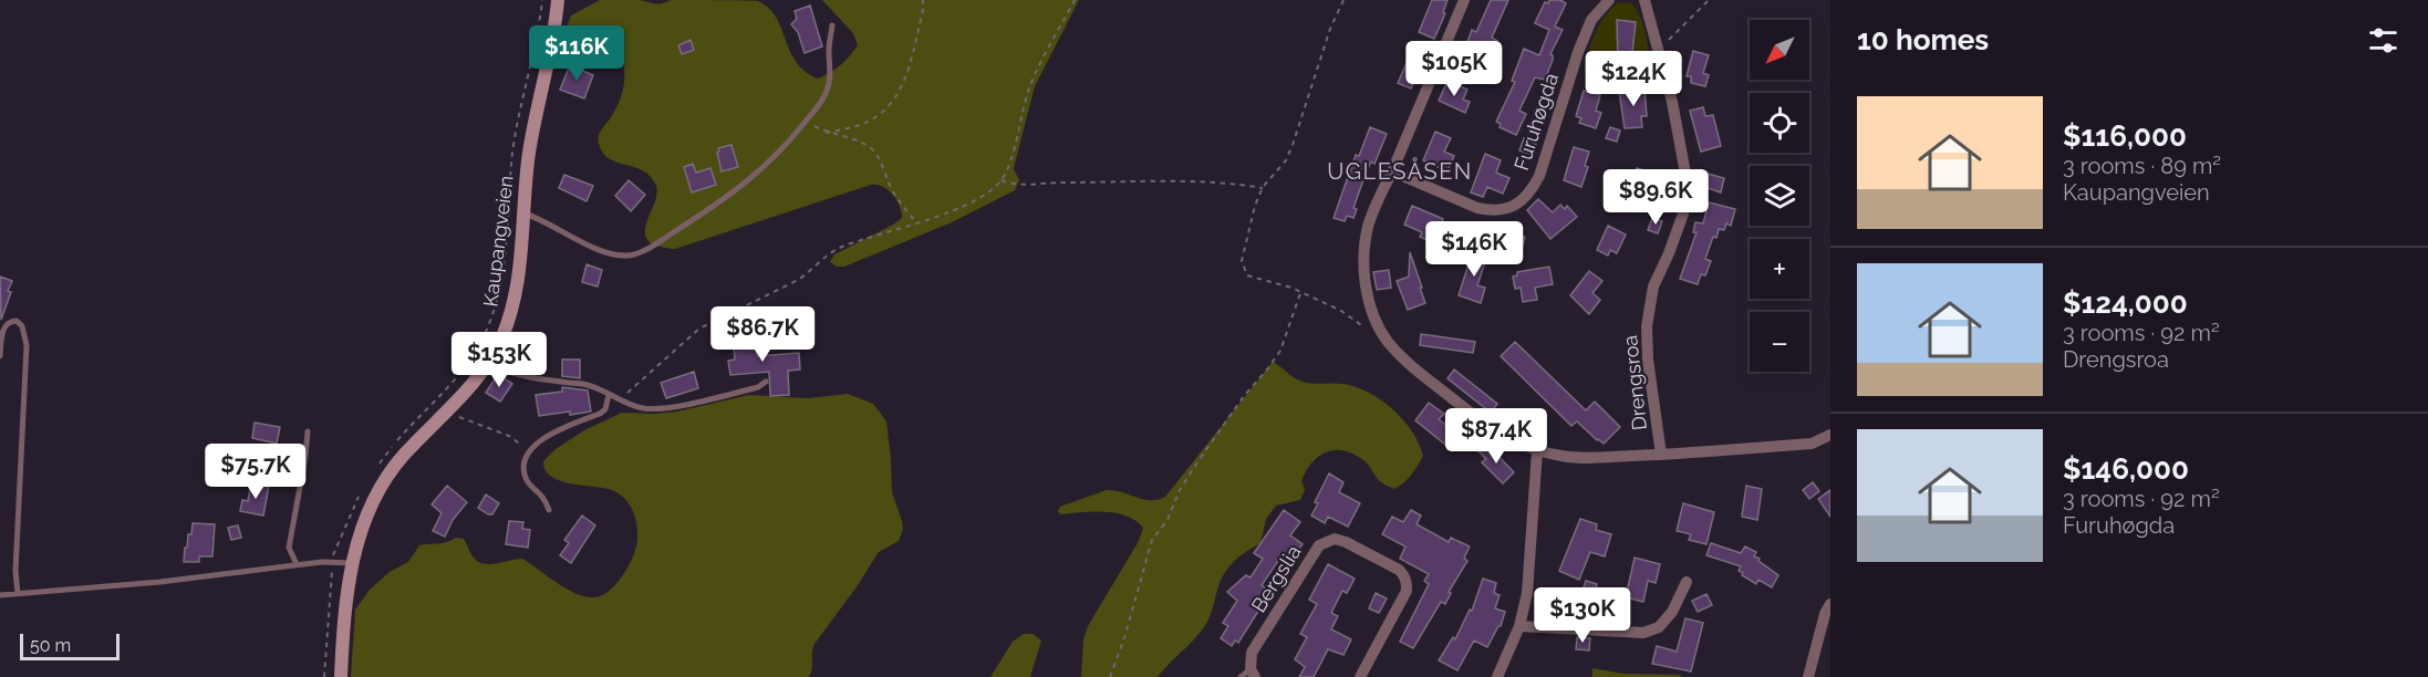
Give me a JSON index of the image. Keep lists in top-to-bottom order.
{
  "streets": {
    "main road": ["Kaupangveien"],
    "street": ["Furuhøgda", "Drengsroa", "Bergslia"]
  },
  "crossings": [
    ["Furuhøgda", "Drengsroa"]
  ],
  "districts": ["UGLESÅSEN"],
  "scale_bar": "50 m",
  "north": "bottom left",
  "page": {
    "heading": "10 homes",
    "map_buttons": ["+", "−"],
    "price": [
      "$116K",
      "$105K",
      "$124K",
      "$89.6K",
      "$146K",
      "$86.7K",
      "$153K",
      "$87.4K",
      "$75.7K",
      "$130K"
    ],
    "list": [
      {
        "name": "$116,000",
        "note": "3 rooms · 89 m² · Kaupangveien"
      },
      {
        "name": "$124,000",
        "note": "3 rooms · 92 m² · Drengsroa"
      },
      {
        "name": "$146,000",
        "note": "3 rooms · 92 m² · Furuhøgda"
      }
    ],
    "scale": "50 m"
  }
}
